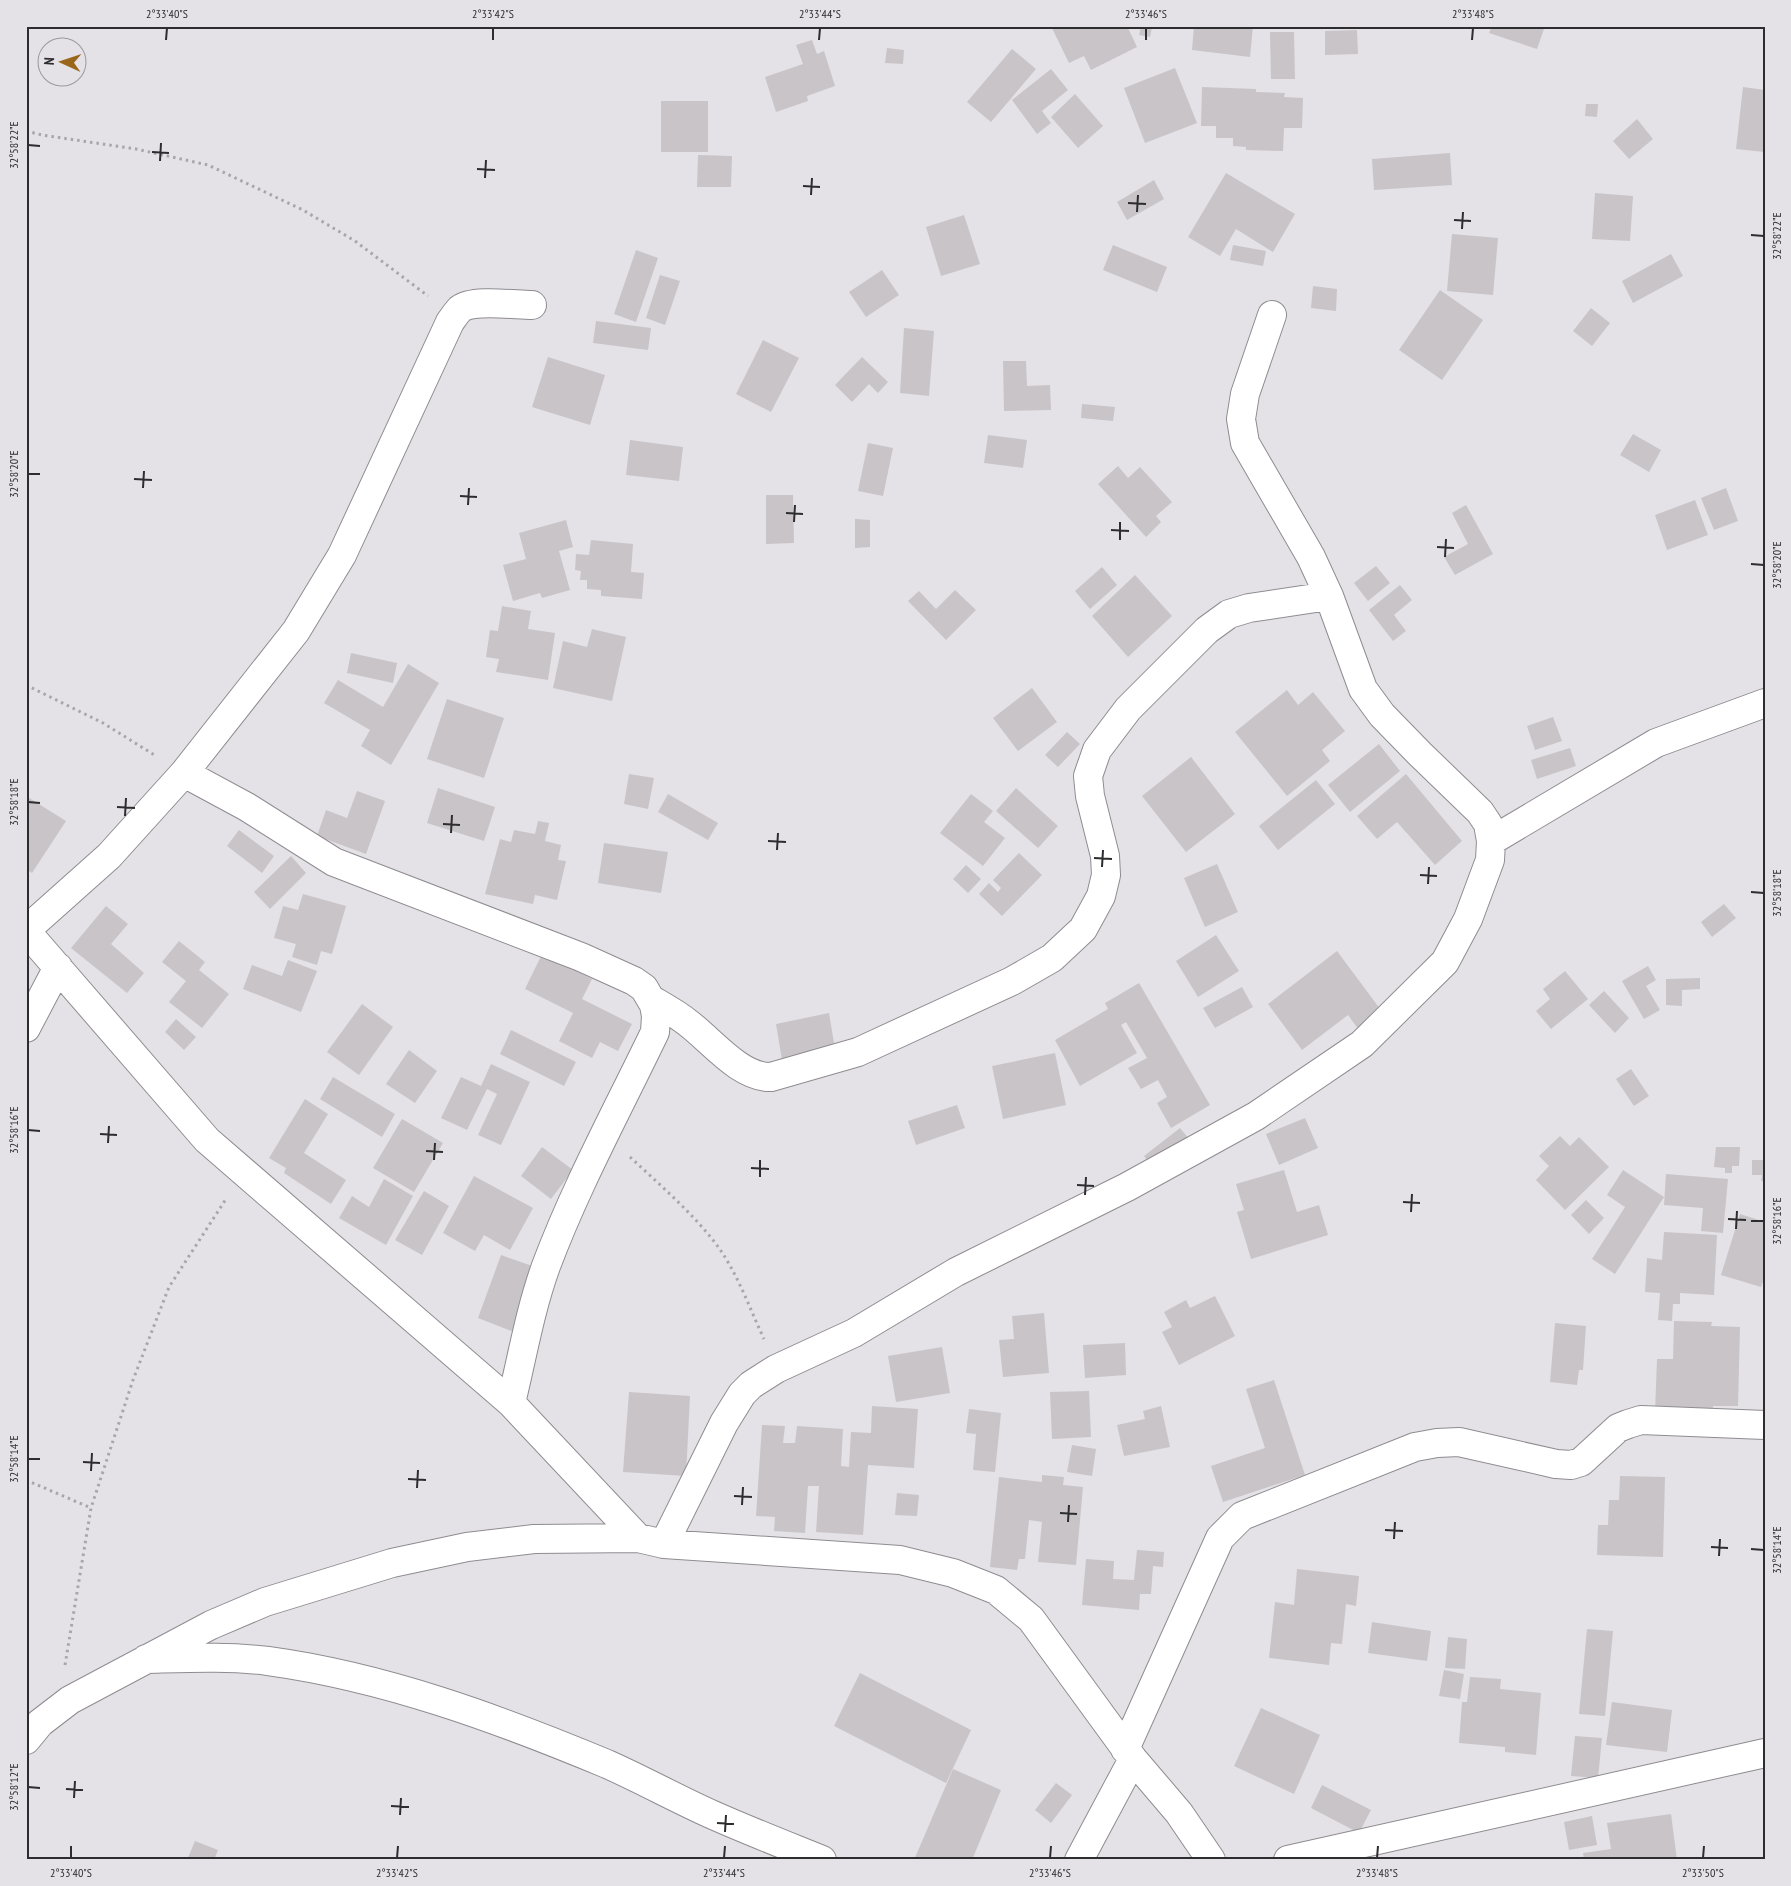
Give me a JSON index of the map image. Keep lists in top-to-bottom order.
{
  "north": "left",
  "coordinates": [
    "2°33'40\"S",
    "2°33'42\"S",
    "2°33'44\"S",
    "2°33'46\"S",
    "2°33'48\"S",
    "32°58'22\"E",
    "32°58'20\"E",
    "32°58'18\"E",
    "32°58'16\"E",
    "32°58'14\"E",
    "32°58'12\"E",
    "2°33'50\"S"
  ]
}
